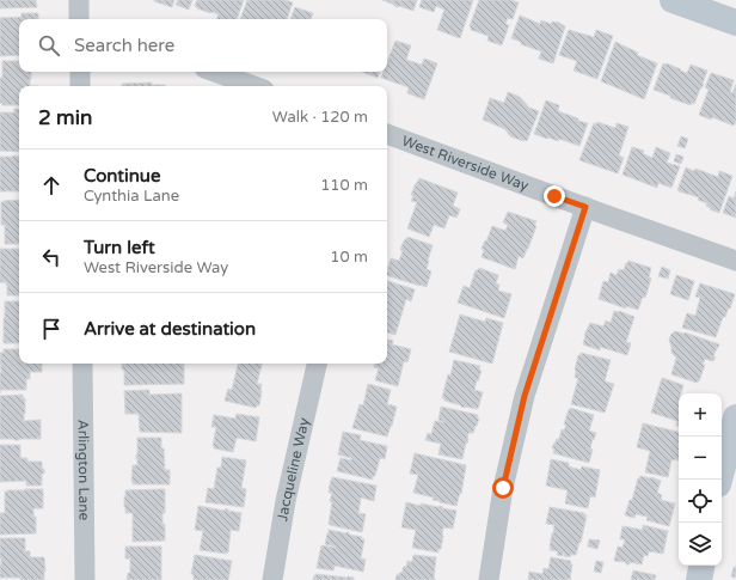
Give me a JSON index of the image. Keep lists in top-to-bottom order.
{
  "streets": {
    "street": ["West Riverside Way", "Arlington Lane", "Jacqueline Way"]
  },
  "page": {
    "search": "Search here",
    "heading": ["2 min", "Walk · 120 m"],
    "list": [
      ["Continue", "Cynthia Lane", "110 m"],
      ["Turn left", "West Riverside Way", "10 m"],
      "Arrive at destination"
    ],
    "map_buttons": ["+", "−"]
  }
}
